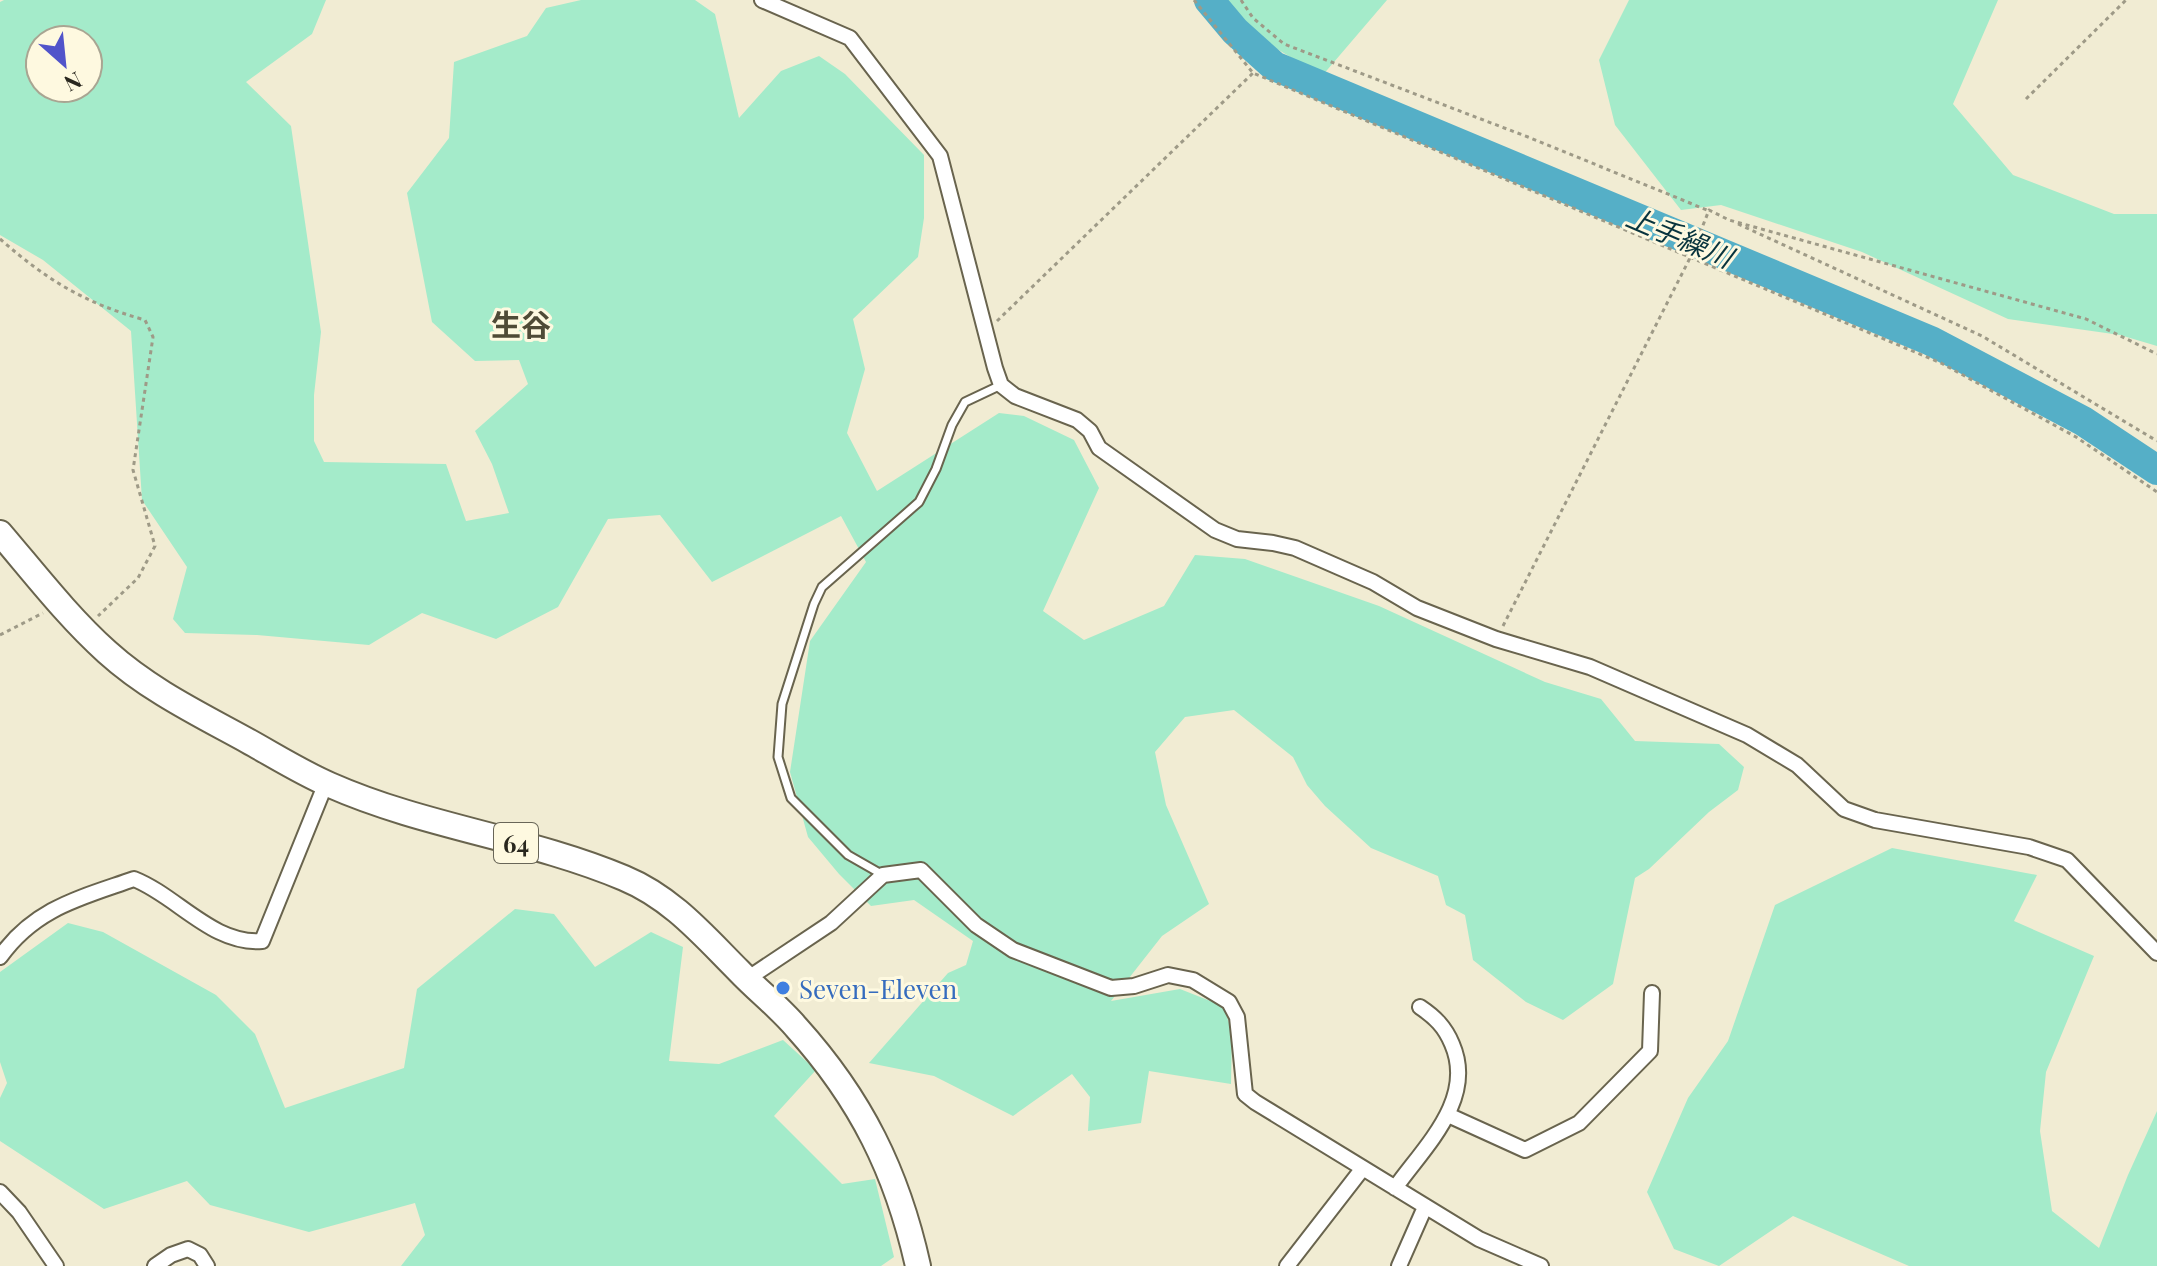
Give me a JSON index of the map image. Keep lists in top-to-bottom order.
{
  "streets": {
    "main road": ["64"]
  },
  "districts": ["生谷"],
  "water": ["上手繰川"],
  "places": ["Seven-Eleven"],
  "north": "bottom right"
}
